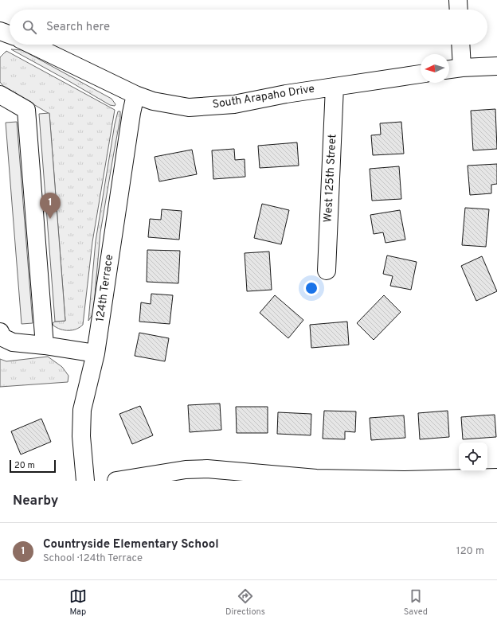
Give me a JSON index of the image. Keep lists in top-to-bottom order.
{
  "streets": {
    "street": ["South Arapaho Drive", "West 125th Street", "124th Terrace"]
  },
  "crossings": [
    ["South Arapaho Drive", "West 125th Street"],
    ["South Arapaho Drive", "124th Terrace"]
  ],
  "scale_bar": "20 m",
  "north": "left",
  "page": {
    "search": "Search here",
    "pins": "1",
    "scale": "20 m",
    "heading": "Nearby",
    "list": [
      {
        "mark": "1",
        "name": "Countryside Elementary School",
        "note": "School · 124th Terrace",
        "value": "120 m"
      }
    ],
    "nav": ["Map", "Directions", "Saved"]
  }
}
